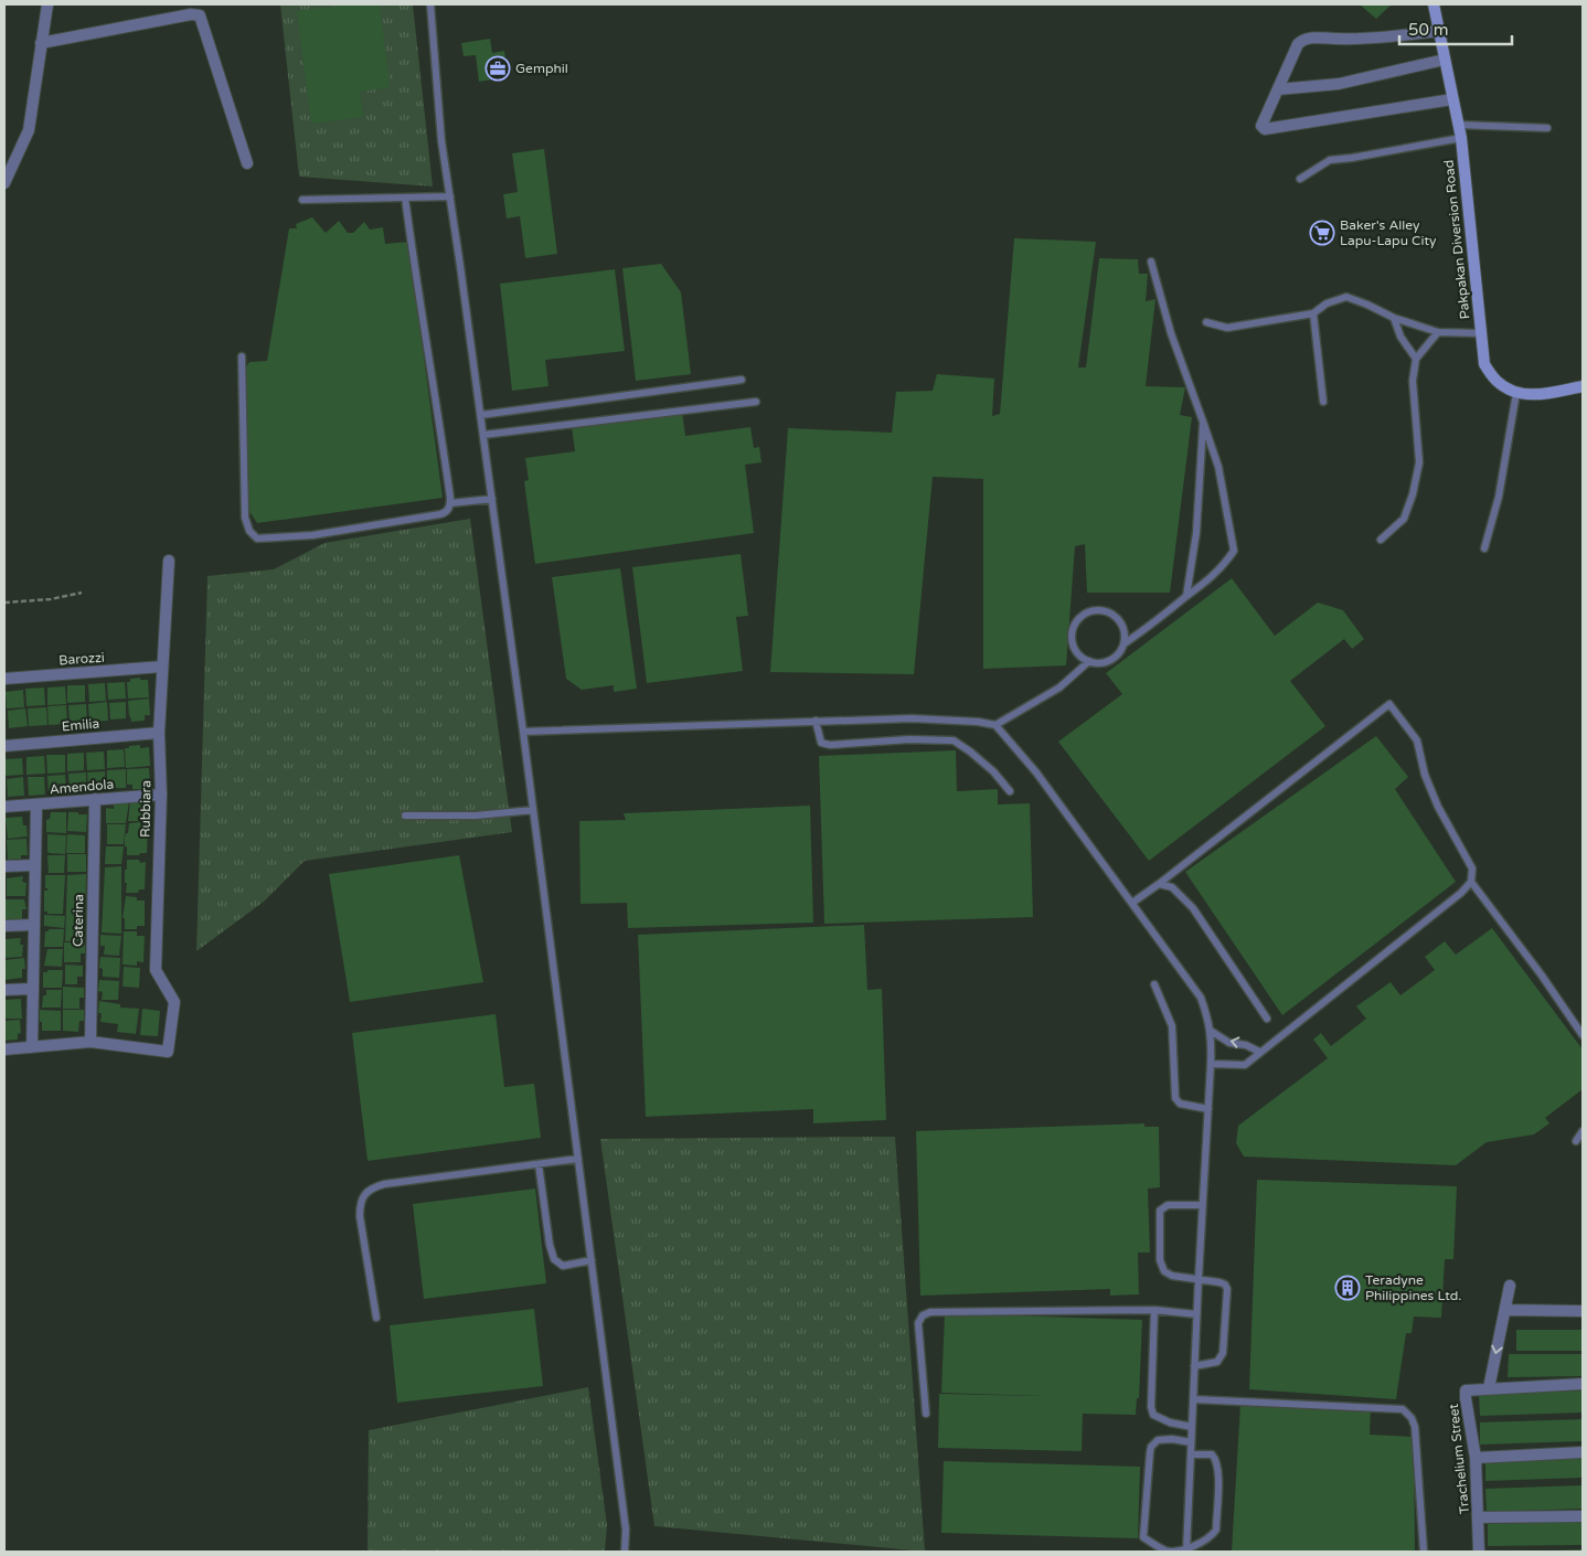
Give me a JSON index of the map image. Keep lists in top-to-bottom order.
{
  "streets": {
    "street": [
      "Pakpakan Diversion Road",
      "Barozzi",
      "Emilia",
      "Amendola",
      "Rubbiara",
      "Caterina",
      "Trachelium Street"
    ]
  },
  "crossings": [
    ["Barozzi", "Rubbiara"],
    ["Emilia", "Rubbiara"],
    ["Amendola", "Rubbiara"],
    ["Amendola", "Caterina"],
    ["Rubbiara", "Caterina"]
  ],
  "places": {
    "office": ["Gemphil"],
    "supermarket": ["Baker's Alley Lapu-Lapu City"],
    "building": ["Teradyne Philippines Ltd."]
  },
  "scale_bar": "50 m"
}
